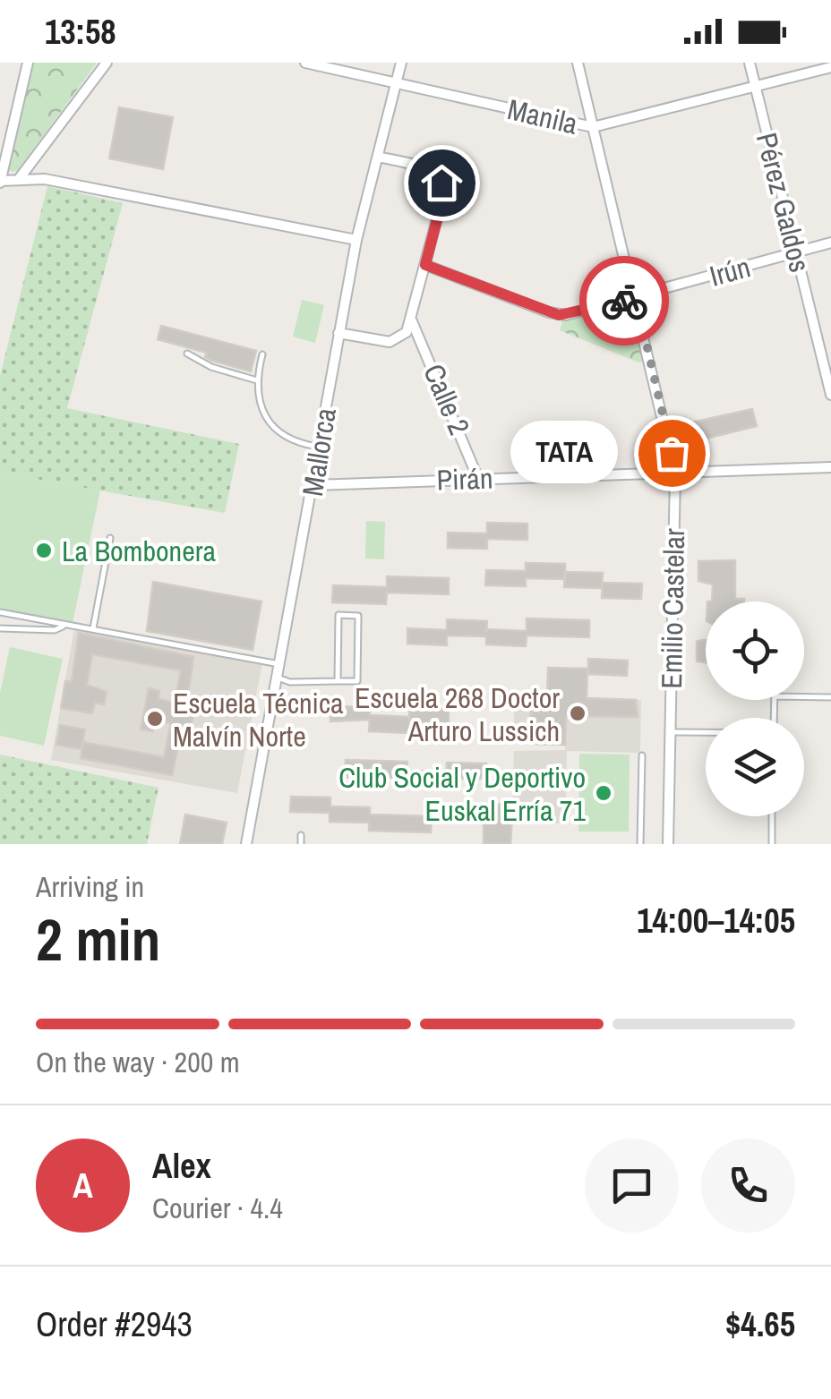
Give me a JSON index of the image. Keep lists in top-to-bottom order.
{
  "streets": {
    "street": [
      "Manila",
      "Pérez Galdos",
      "Irún",
      "Calle 2",
      "Mallorca",
      "Pirán",
      "Emilio Castelar"
    ]
  },
  "crossings": [
    ["Manila", "Pérez Galdos"],
    ["Manila", "Mallorca"],
    ["Manila", "Emilio Castelar"],
    ["Pérez Galdos", "Irún"],
    ["Irún", "Emilio Castelar"],
    ["Calle 2", "Pirán"],
    ["Mallorca", "Pirán"],
    ["Pirán", "Emilio Castelar"]
  ],
  "places": [
    "TATA",
    "La Bombonera",
    "Escuela 268 Doctor Arturo Lussich",
    "Escuela Técnica Malvín Norte",
    "Club Social y Deportivo Euskal Erría 71"
  ],
  "page": {
    "status": "13:58",
    "bubble": "TATA",
    "heading": ["2 min", "Arriving in", "14:00–14:05"],
    "panel": [
      "Alex",
      "Courier · 4.4",
      "Order #2943",
      "$4.65"
    ],
    "bar": "On the way · 200 m",
    "round": "A"
  }
}
